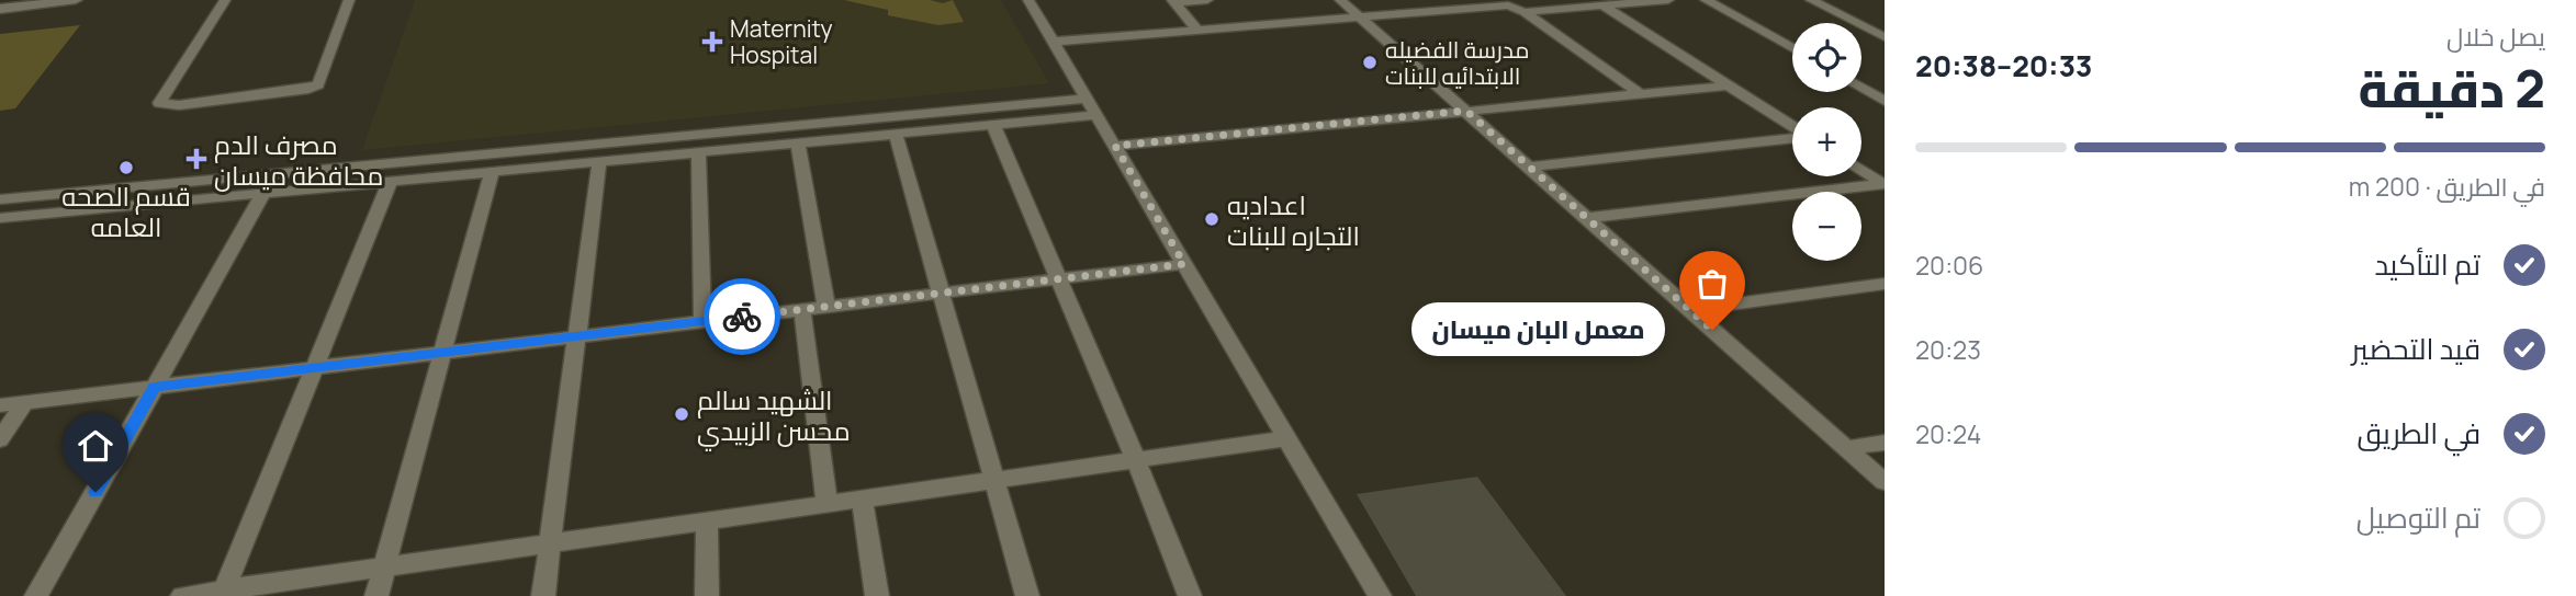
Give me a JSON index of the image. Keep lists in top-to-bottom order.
{
  "places": {
    "health": ["Maternity Hospital", "مصرف الدم محافظة ميسان"],
    "other": [
      "مدرسة الفضيله الابتدائيه للبنات",
      "قسم الصحه العامه",
      "اعداديه التجاره للبنات",
      "معمل البان ميسان",
      "الشهيد سالم محسن الزبيدي"
    ]
  },
  "page": {
    "heading": ["2 دقيقة", "يصل خلال", "20:33–20:38"],
    "map_buttons": ["+", "−"],
    "bar": "في الطريق · 200 m",
    "list": [
      ["تم التأكيد", "20:06"],
      ["قيد التحضير", "20:23"],
      ["في الطريق", "20:24"],
      "تم التوصيل"
    ],
    "bubble": "معمل البان ميسان"
  }
}
